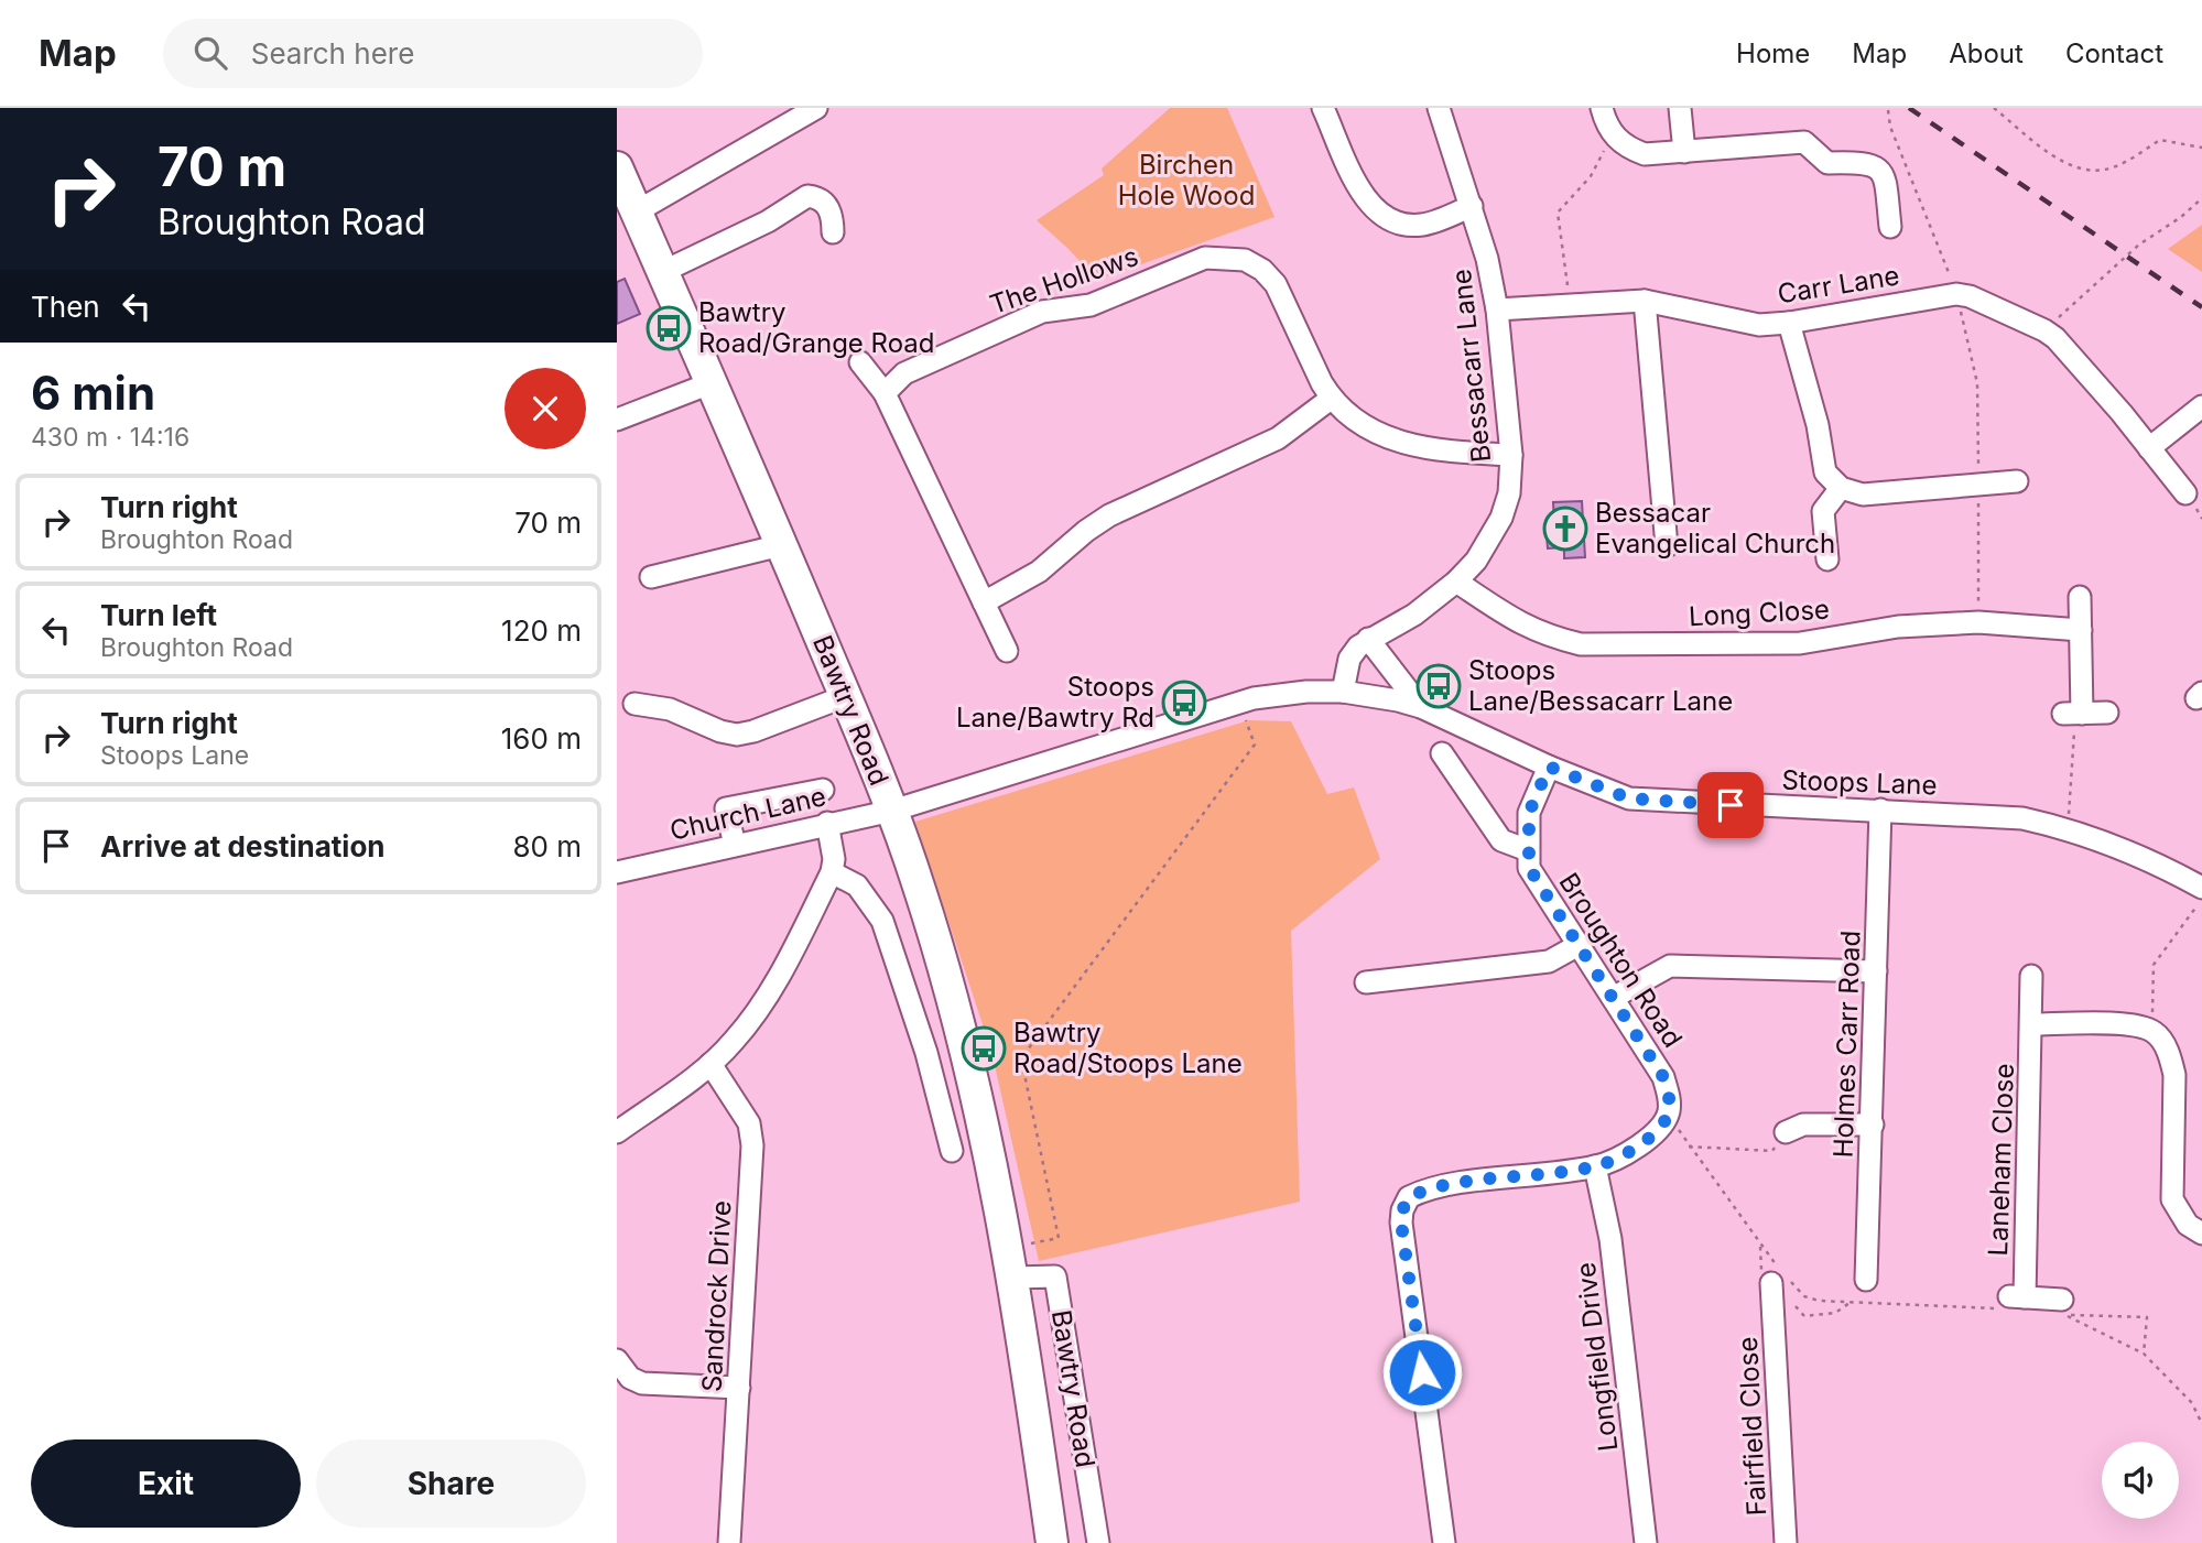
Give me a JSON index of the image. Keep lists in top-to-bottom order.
{
  "streets": {
    "highway": ["Bawtry Road"],
    "street": [
      "The Hollows",
      "Carr Lane",
      "Bessacarr Lane",
      "Long Close",
      "Stoops Lane",
      "Church Lane",
      "Broughton Road",
      "Holmes Carr Road",
      "Laneham Close",
      "Sandrock Drive",
      "Longfield Drive",
      "Fairfield Close"
    ]
  },
  "crossings": [
    ["The Hollows", "Bessacarr Lane"],
    ["Carr Lane", "Bessacarr Lane"],
    ["Bessacarr Lane", "Long Close"],
    ["Bessacarr Lane", "Stoops Lane"],
    ["Bawtry Road", "Stoops Lane"],
    ["Bawtry Road", "Church Lane"],
    ["Stoops Lane", "Church Lane"],
    ["Stoops Lane", "Broughton Road"],
    ["Stoops Lane", "Holmes Carr Road"]
  ],
  "parks": ["Birchen Hole Wood"],
  "places": {
    "bus stop": [
      "Bawtry Road/Grange Road",
      "Stoops Lane/Bessacarr Lane",
      "Stoops Lane/Bawtry Rd",
      "Bawtry Road/Stoops Lane"
    ],
    "church": ["Bessacar Evangelical Church"]
  },
  "page": {
    "header": "Map",
    "search": "Search here",
    "nav": [
      "Home",
      "Map",
      "About",
      "Contact"
    ],
    "turn": ["70 m", "Broughton Road"],
    "then": "Then",
    "heading": ["6 min", "430 m · 14:16"],
    "list": [
      {
        "name": "Turn right",
        "note": "Broughton Road",
        "value": "70 m"
      },
      {
        "name": "Turn left",
        "note": "Broughton Road",
        "value": "120 m"
      },
      {
        "name": "Turn right",
        "note": "Stoops Lane",
        "value": "160 m"
      },
      {
        "name": "Arrive at destination",
        "value": "80 m"
      }
    ],
    "buttons": ["Exit", "Share"]
  }
}
